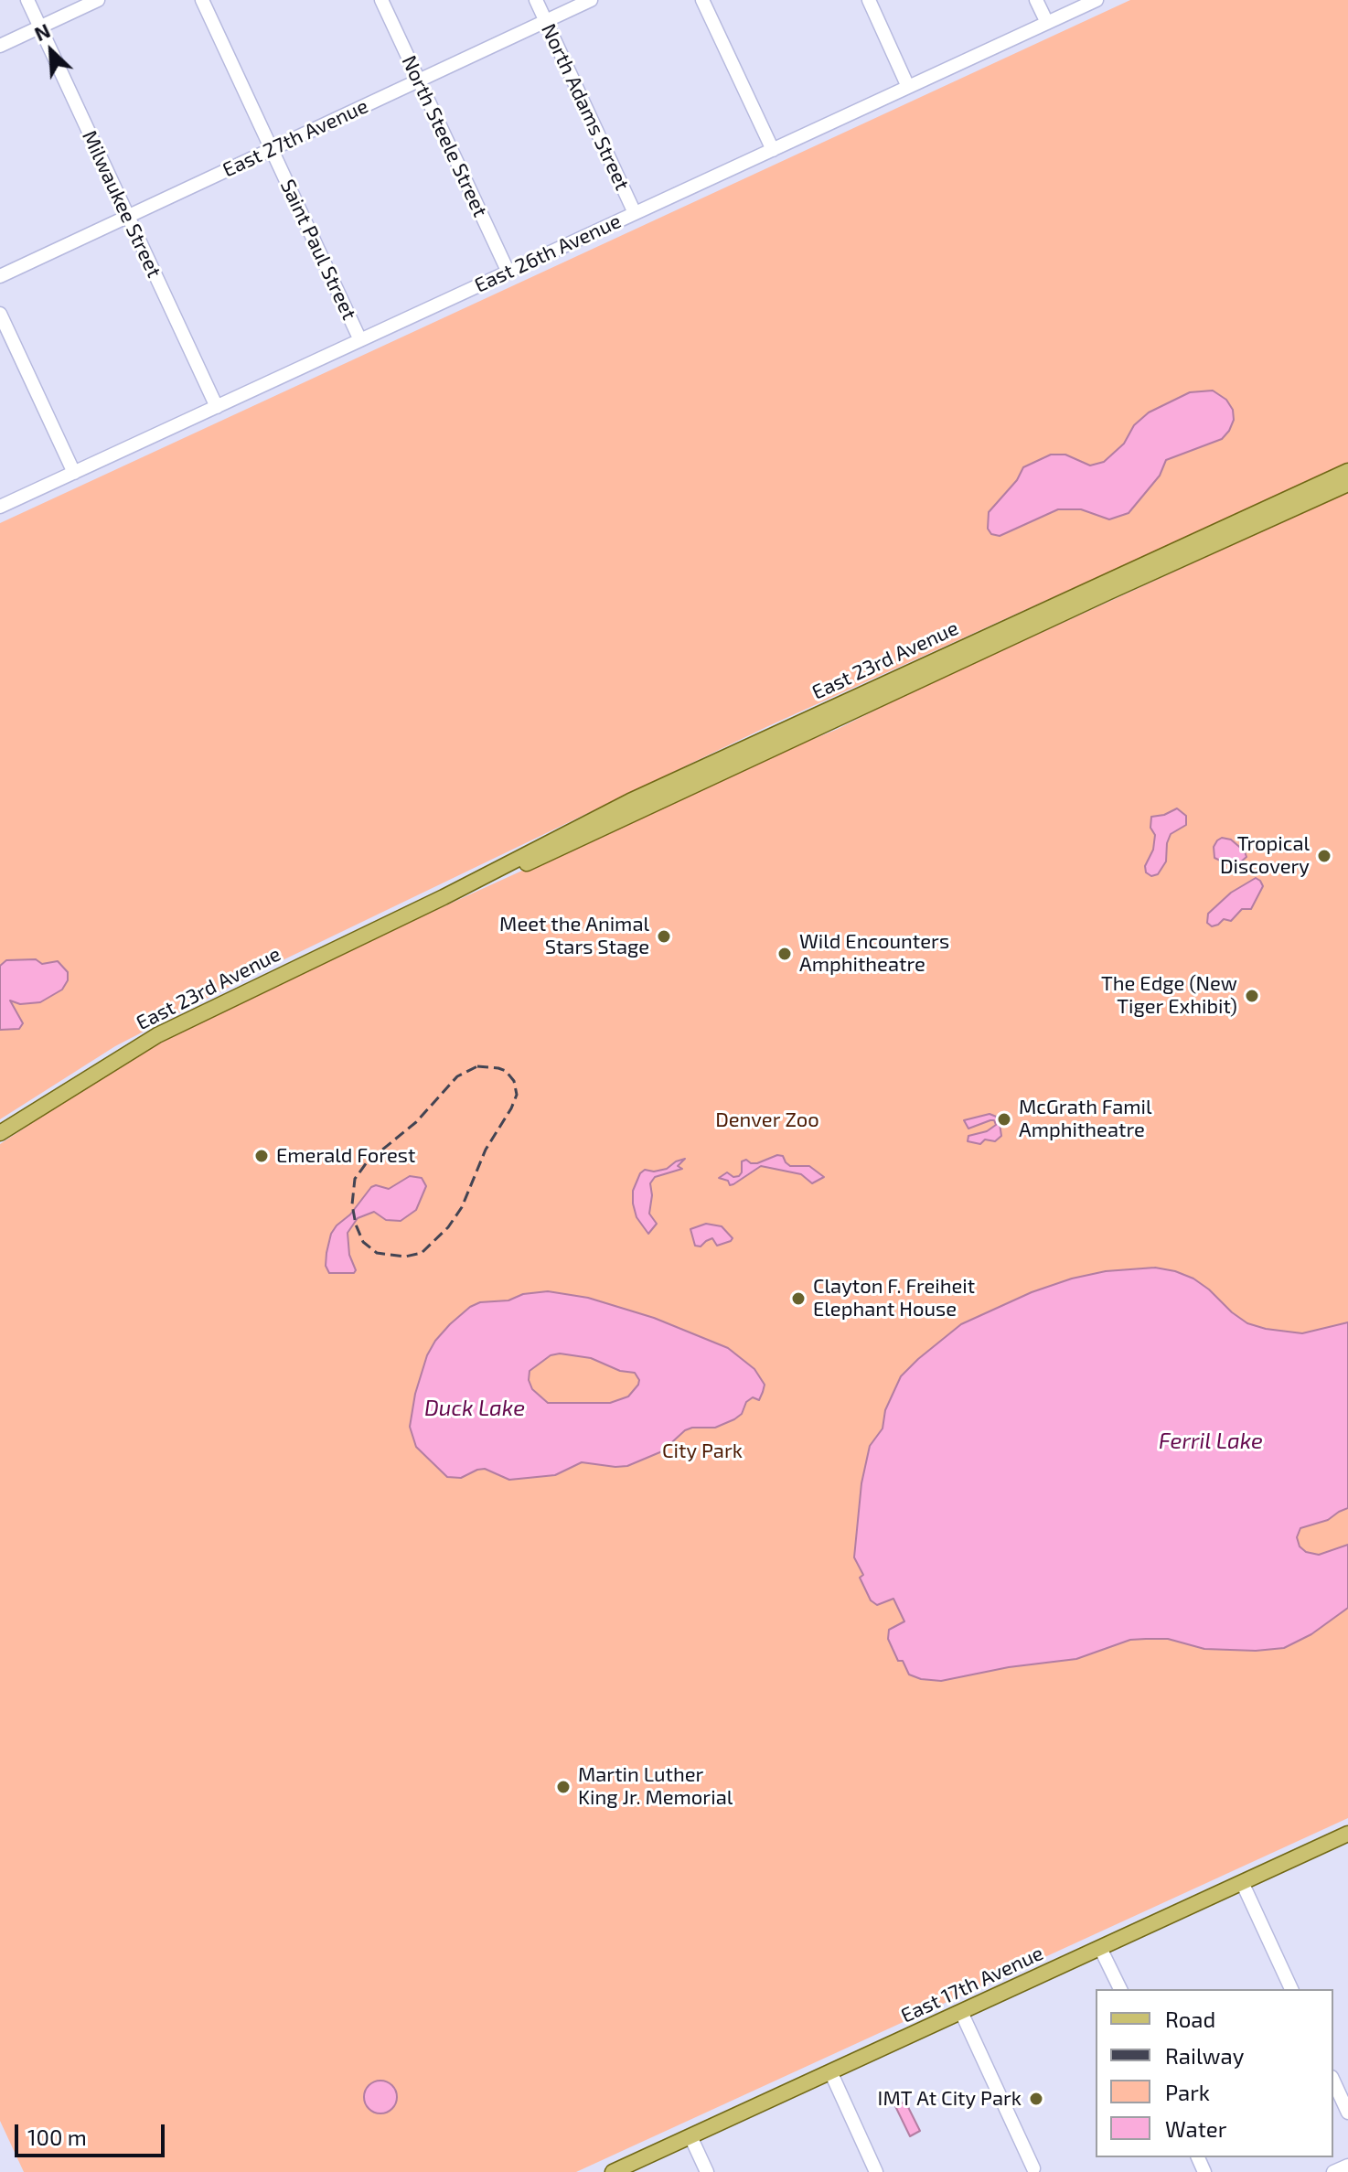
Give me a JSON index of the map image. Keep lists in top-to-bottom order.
{
  "streets": {
    "main road": ["East 23rd Avenue", "East 17th Avenue"],
    "street": [
      "North Adams Street",
      "North Steele Street",
      "East 27th Avenue",
      "Milwaukee Street",
      "Saint Paul Street",
      "East 26th Avenue"
    ]
  },
  "crossings": [
    ["North Adams Street", "East 27th Avenue"],
    ["North Adams Street", "East 26th Avenue"],
    ["North Steele Street", "East 27th Avenue"],
    ["North Steele Street", "East 26th Avenue"],
    ["East 27th Avenue", "Milwaukee Street"],
    ["East 27th Avenue", "Saint Paul Street"],
    ["Milwaukee Street", "East 26th Avenue"],
    ["Saint Paul Street", "East 26th Avenue"]
  ],
  "water": ["Duck Lake", "Ferril Lake"],
  "parks": ["Denver Zoo", "City Park"],
  "places": [
    "Tropical Discovery",
    "Meet the Animal Stars Stage",
    "Wild Encounters Amphitheatre",
    "The Edge (New Tiger Exhibit)",
    "McGrath Famil Amphitheatre",
    "Emerald Forest",
    "Clayton F. Freiheit Elephant House",
    "Martin Luther King Jr. Memorial",
    "IMT At City Park"
  ],
  "legend": [
    "Road",
    "Railway",
    "Park",
    "Water"
  ],
  "scale_bar": "100 m",
  "north": "top left"
}
